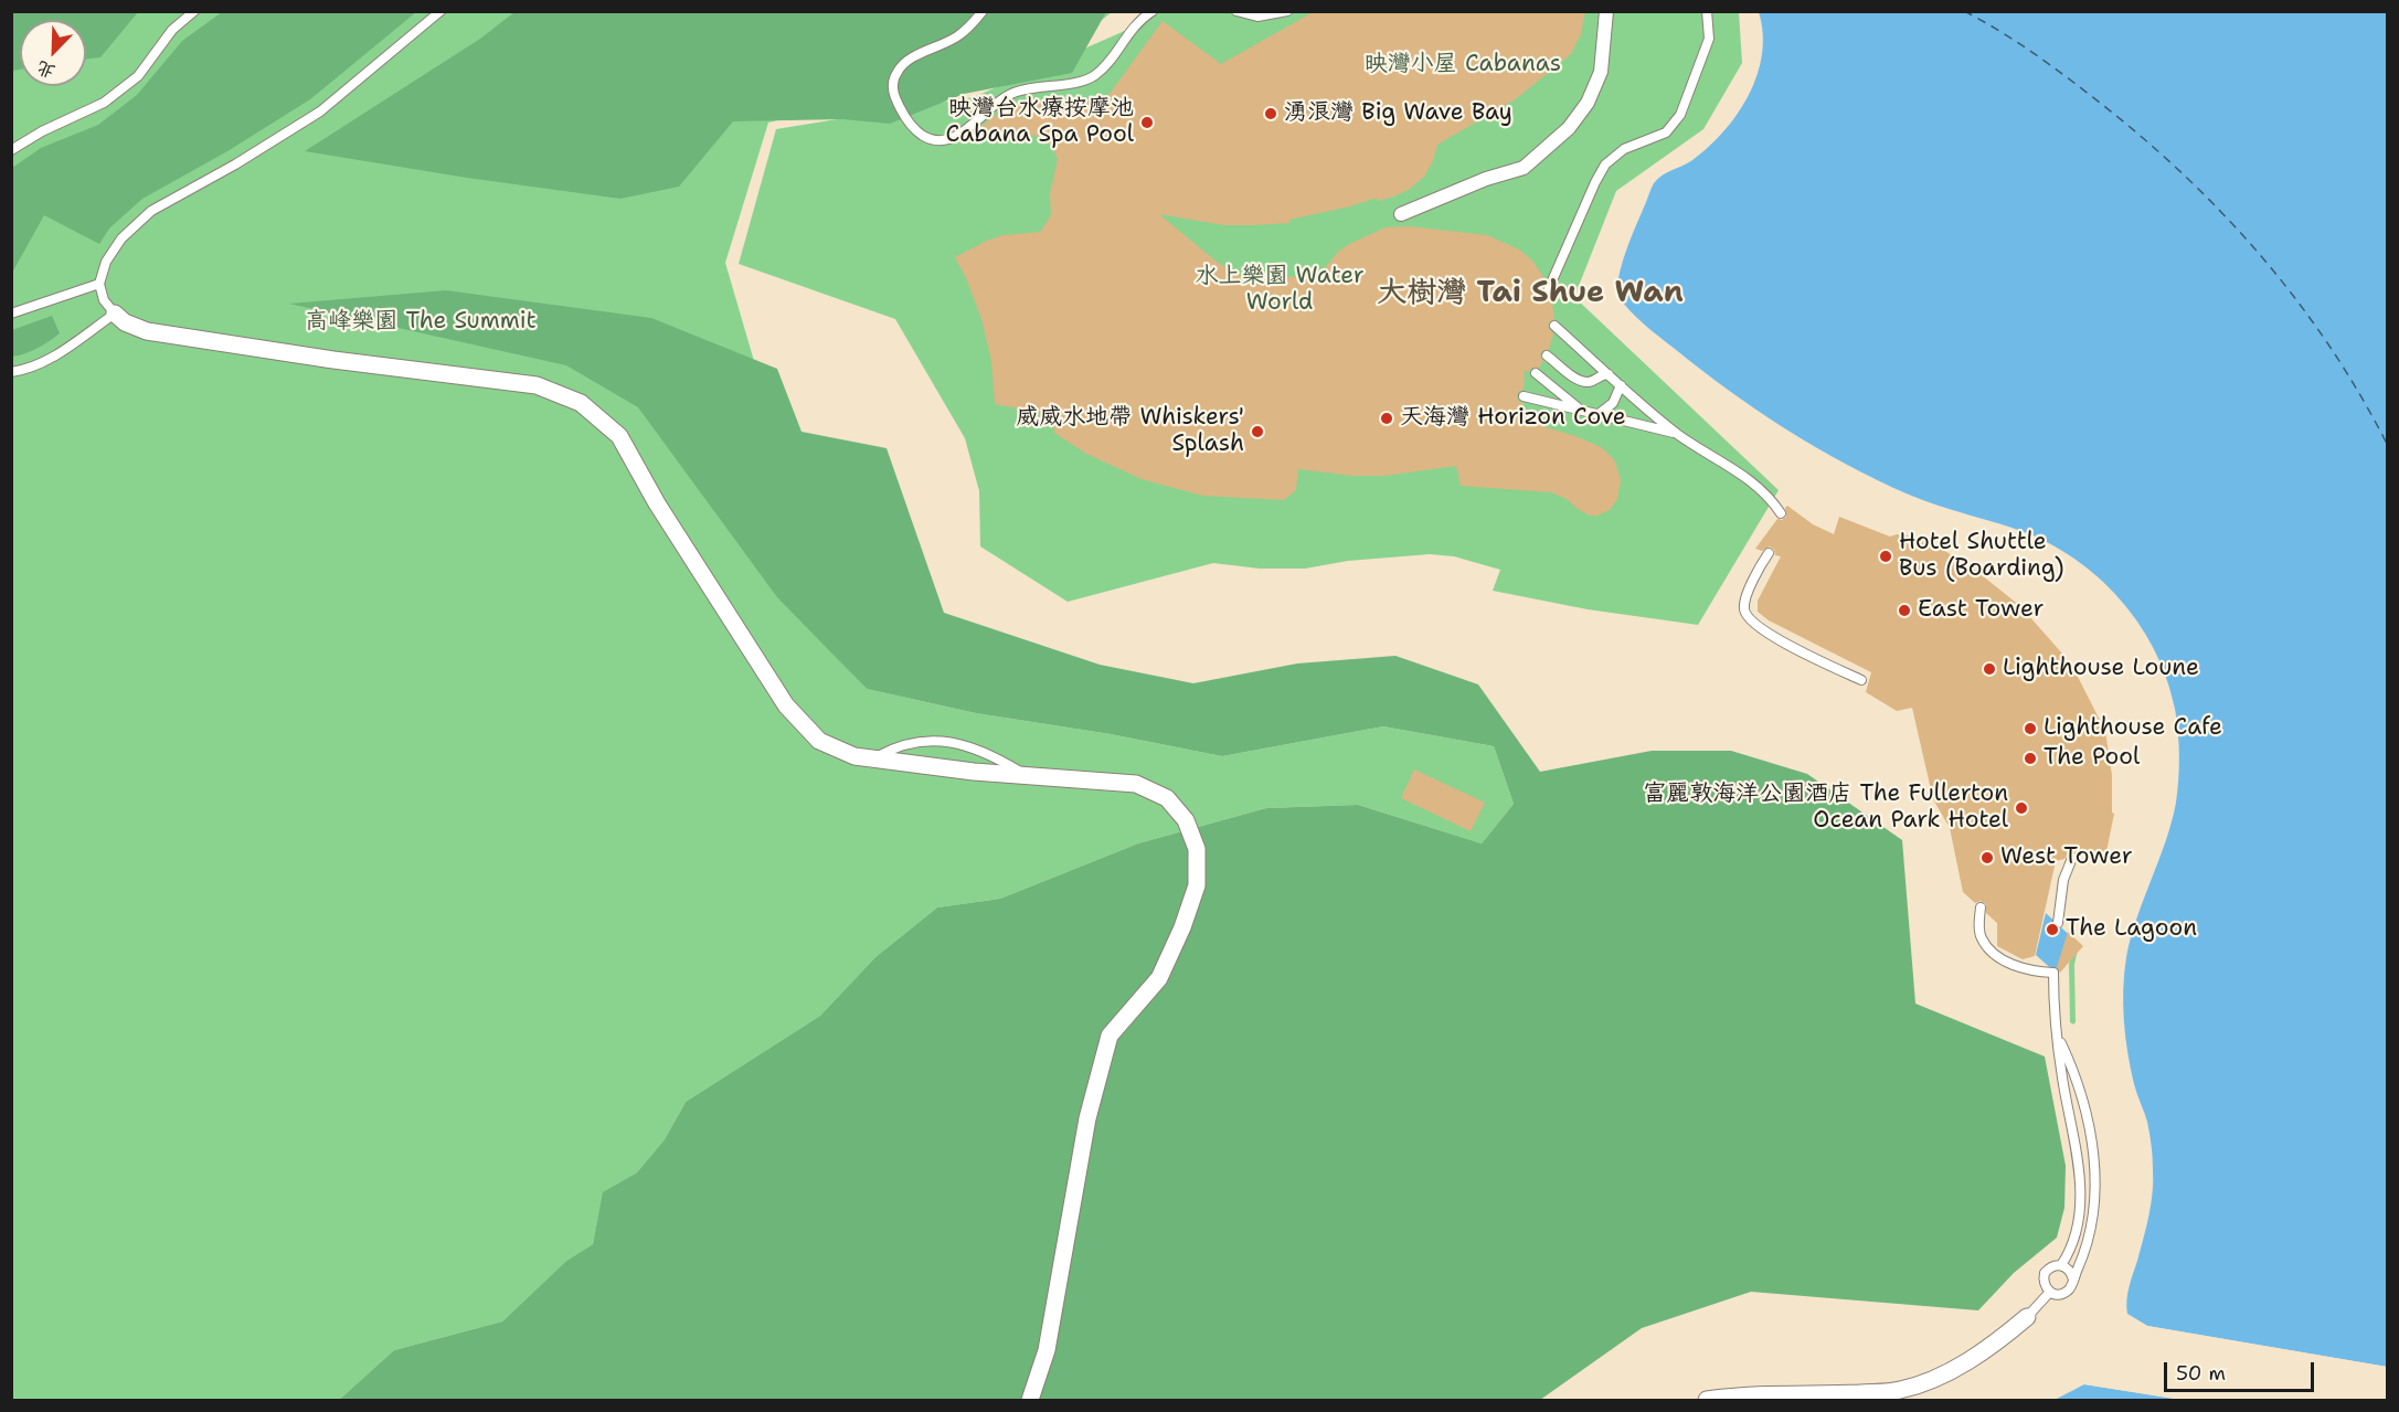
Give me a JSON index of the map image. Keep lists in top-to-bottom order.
{
  "districts": ["大樹灣 Tai Shue Wan"],
  "parks": ["映灣小屋 Cabanas", "水上樂園 Water World", "高峰樂園 The Summit"],
  "places": [
    "湧浪灣 Big Wave Bay",
    "映灣台水療按摩池 Cabana Spa Pool",
    "天海灣 Horizon Cove",
    "威威水地帶 Whiskers' Splash",
    "Hotel Shuttle Bus (Boarding)",
    "East Tower",
    "Lighthouse Loune",
    "Lighthouse Cafe",
    "The Pool",
    "富麗敦海洋公園酒店 The Fullerton Ocean Park Hotel",
    "West Tower",
    "The Lagoon"
  ],
  "scale_bar": "50 m",
  "north": "bottom left"
}
